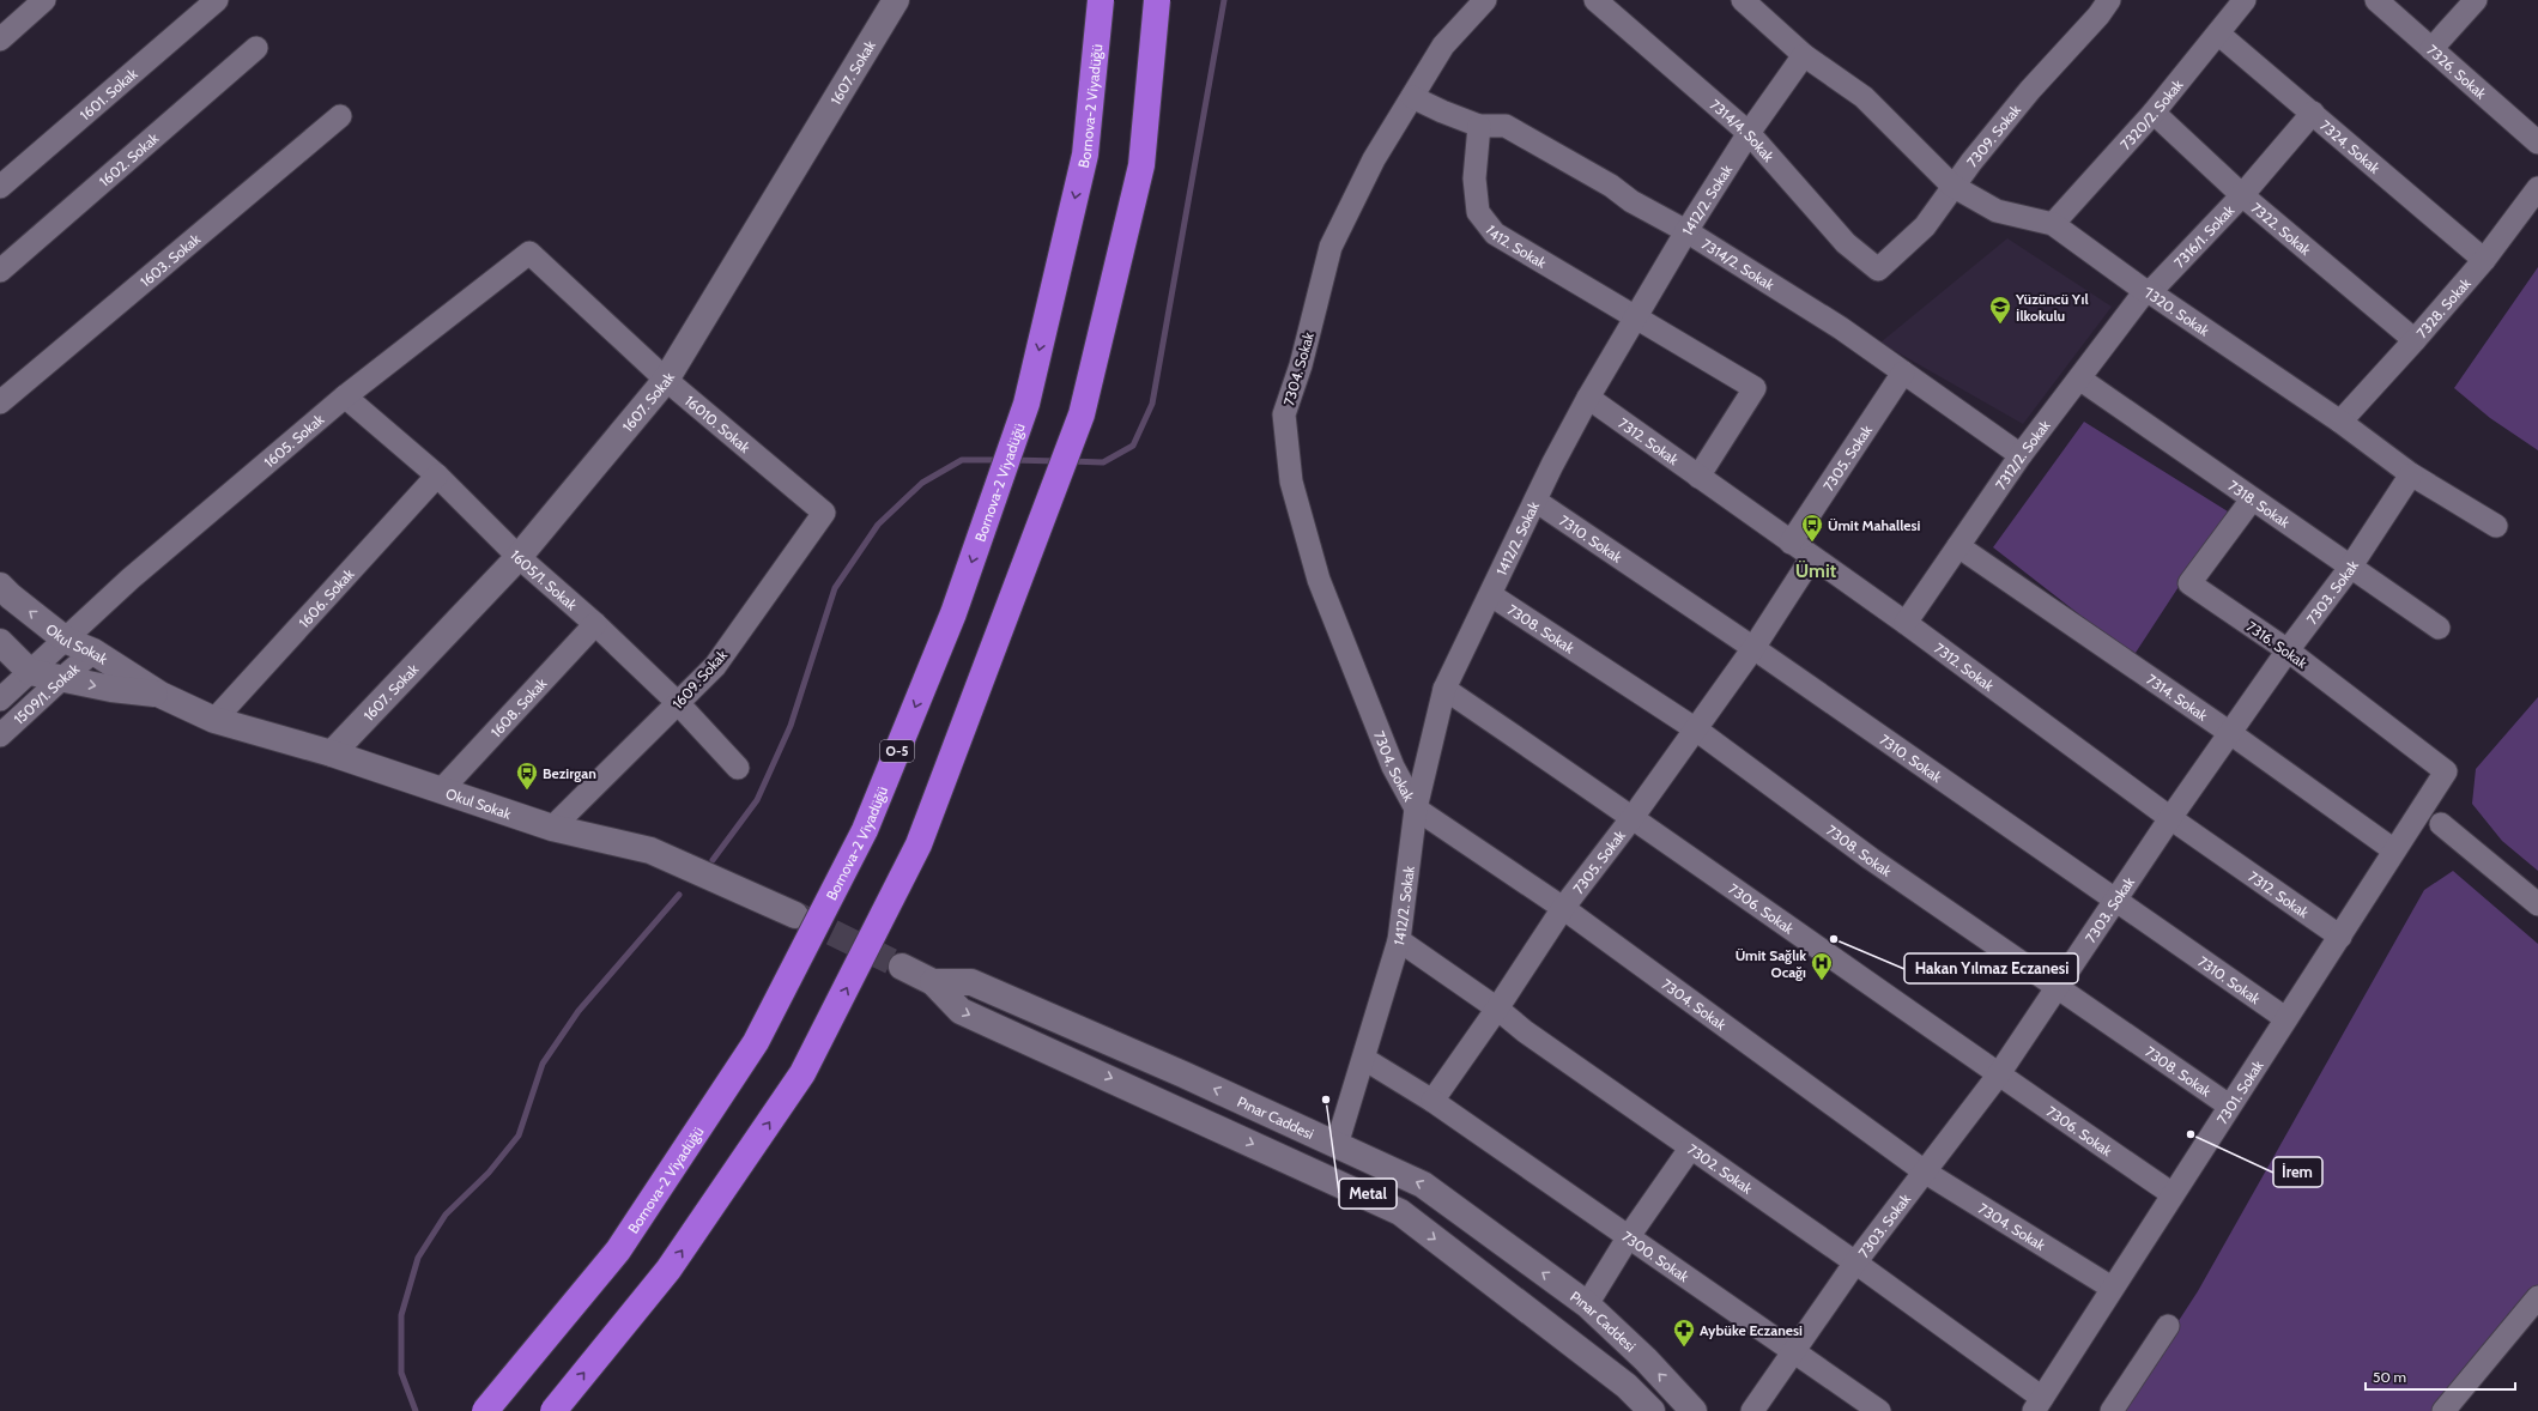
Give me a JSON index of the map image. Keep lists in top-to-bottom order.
{
  "streets": {
    "highway": ["Bornova-2 Viyadüğü", "O-5"],
    "main road": ["1607. Sokak", "Okul Sokak", "Pınar Caddesi"],
    "street": [
      "7326. Sokak",
      "1601. Sokak",
      "7320/2. Sokak",
      "7314/4. Sokak",
      "7309. Sokak",
      "7324. Sokak",
      "1602. Sokak",
      "1412/2. Sokak",
      "7322. Sokak",
      "7316/1. Sokak",
      "1412. Sokak",
      "1603. Sokak",
      "7314/2. Sokak",
      "7328. Sokak",
      "7320. Sokak",
      "7304. Sokak",
      "16010. Sokak",
      "1605. Sokak",
      "7312. Sokak",
      "7312/2. Sokak",
      "7305. Sokak",
      "7318. Sokak",
      "7310. Sokak",
      "1605/1. Sokak",
      "7303. Sokak",
      "1606. Sokak",
      "7308. Sokak",
      "7316. Sokak",
      "1609. Sokak",
      "1509/1. Sokak",
      "7314. Sokak",
      "1608. Sokak",
      "7306. Sokak",
      "7301. Sokak",
      "7302. Sokak",
      "7300. Sokak"
    ]
  },
  "crossings": [
    ["1607. Sokak", "16010. Sokak"],
    ["1607. Sokak", "1605/1. Sokak"],
    ["1607. Sokak", "Okul Sokak"],
    ["7320/2. Sokak", "7324. Sokak"],
    ["7320/2. Sokak", "7322. Sokak"],
    ["7320/2. Sokak", "7320. Sokak"],
    ["7314/4. Sokak", "7309. Sokak"],
    ["7314/4. Sokak", "1412/2. Sokak"],
    ["7309. Sokak", "7320. Sokak"],
    ["7324. Sokak", "7316/1. Sokak"],
    ["7324. Sokak", "7328. Sokak"],
    ["1412/2. Sokak", "1412. Sokak"],
    ["1412/2. Sokak", "7314/2. Sokak"],
    ["1412/2. Sokak", "7320. Sokak"],
    ["1412/2. Sokak", "7304. Sokak"],
    ["1412/2. Sokak", "7312. Sokak"],
    ["1412/2. Sokak", "7310. Sokak"],
    ["1412/2. Sokak", "7308. Sokak"],
    ["1412/2. Sokak", "7306. Sokak"],
    ["1412/2. Sokak", "Pınar Caddesi"],
    ["1412/2. Sokak", "7302. Sokak"],
    ["7322. Sokak", "7316/1. Sokak"],
    ["7322. Sokak", "7328. Sokak"],
    ["7316/1. Sokak", "7320. Sokak"],
    ["7316/1. Sokak", "7312/2. Sokak"],
    ["1412. Sokak", "7314/2. Sokak"],
    ["1412. Sokak", "7312. Sokak"],
    ["7314/2. Sokak", "7304. Sokak"],
    ["7314/2. Sokak", "7312/2. Sokak"],
    ["7314/2. Sokak", "7305. Sokak"],
    ["7328. Sokak", "7320. Sokak"],
    ["7320. Sokak", "7312/2. Sokak"],
    ["7320. Sokak", "7303. Sokak"],
    ["7304. Sokak", "7305. Sokak"],
    ["7304. Sokak", "7303. Sokak"],
    ["7304. Sokak", "7301. Sokak"],
    ["16010. Sokak", "1605. Sokak"],
    ["16010. Sokak", "1609. Sokak"],
    ["1605. Sokak", "1605/1. Sokak"],
    ["1605. Sokak", "Okul Sokak"],
    ["1605. Sokak", "1509/1. Sokak"],
    ["7312. Sokak", "7312/2. Sokak"],
    ["7312. Sokak", "7305. Sokak"],
    ["7312. Sokak", "7303. Sokak"],
    ["7312. Sokak", "7301. Sokak"],
    ["7312/2. Sokak", "7318. Sokak"],
    ["7312/2. Sokak", "7314. Sokak"],
    ["7305. Sokak", "7310. Sokak"],
    ["7305. Sokak", "7308. Sokak"],
    ["7305. Sokak", "7306. Sokak"],
    ["7305. Sokak", "7302. Sokak"],
    ["7305. Sokak", "7300. Sokak"],
    ["7318. Sokak", "7303. Sokak"],
    ["7318. Sokak", "7316. Sokak"],
    ["7310. Sokak", "7303. Sokak"],
    ["7310. Sokak", "7301. Sokak"],
    ["1605/1. Sokak", "1606. Sokak"],
    ["1605/1. Sokak", "1609. Sokak"],
    ["1605/1. Sokak", "1608. Sokak"],
    ["7303. Sokak", "7308. Sokak"],
    ["7303. Sokak", "7316. Sokak"],
    ["7303. Sokak", "7314. Sokak"],
    ["7303. Sokak", "7306. Sokak"],
    ["7303. Sokak", "7302. Sokak"],
    ["7303. Sokak", "7300. Sokak"],
    ["1606. Sokak", "Okul Sokak"],
    ["7308. Sokak", "7301. Sokak"],
    ["Okul Sokak", "1609. Sokak"],
    ["Okul Sokak", "1509/1. Sokak"],
    ["Okul Sokak", "1608. Sokak"],
    ["7316. Sokak", "7301. Sokak"],
    ["7314. Sokak", "7301. Sokak"],
    ["7306. Sokak", "7301. Sokak"],
    ["7301. Sokak", "7302. Sokak"]
  ],
  "districts": ["Ümit"],
  "places": {
    "school or university": ["Yüzüncü Yıl İlkokulu"],
    "bus stop": ["Ümit Mahallesi", "Bezirgan"],
    "other": ["Hakan Yılmaz Eczanesi", "Metal", "İrem"],
    "hospital": ["Ümit Sağlık Ocağı"],
    "pharmacy": ["Aybüke Eczanesi"]
  },
  "scale_bar": "50 m"
}
